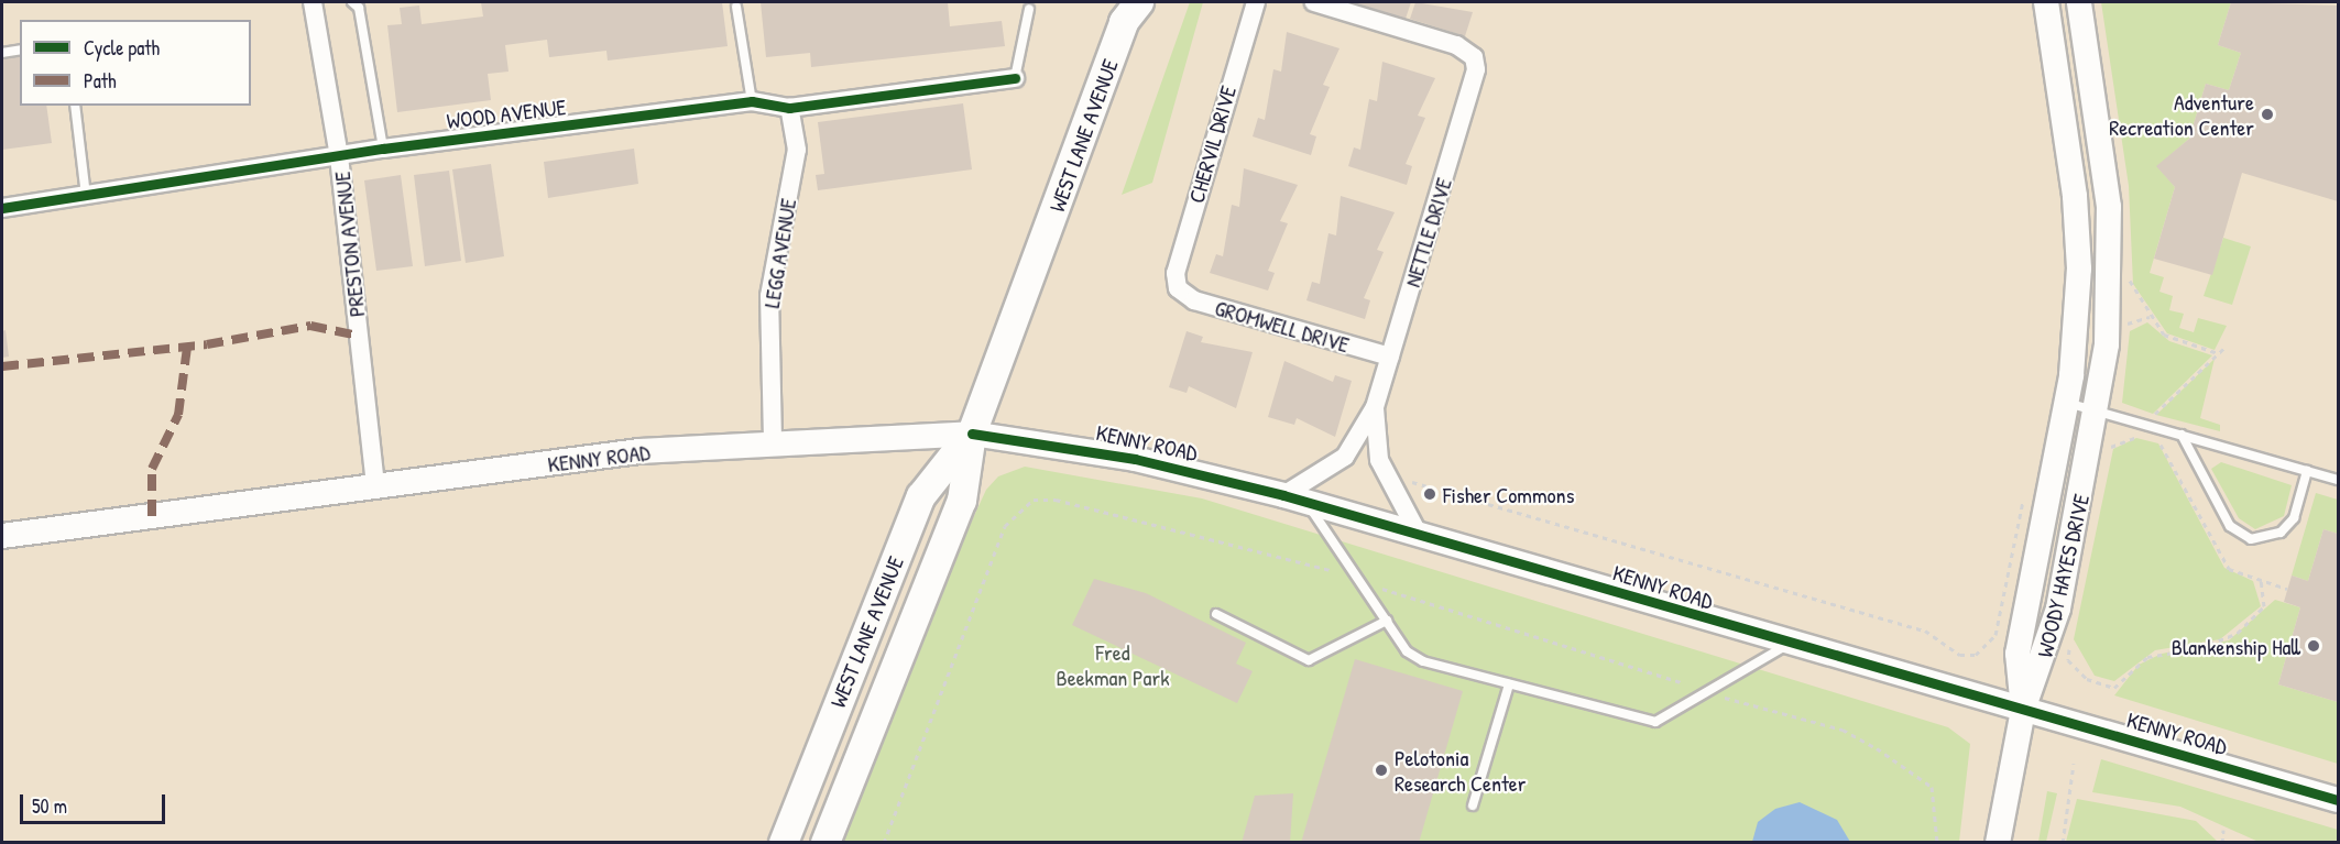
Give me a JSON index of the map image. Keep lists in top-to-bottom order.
{
  "streets": {
    "main road": ["WEST LANE AVENUE"],
    "street": [
      "WOOD AVENUE",
      "CHERVIL DRIVE",
      "NETTLE DRIVE",
      "PRESTON AVENUE",
      "LEGG AVENUE",
      "GROMWELL DRIVE",
      "KENNY ROAD",
      "WOODY HAYES DRIVE"
    ]
  },
  "crossings": [
    ["WOOD AVENUE", "PRESTON AVENUE"],
    ["WOOD AVENUE", "LEGG AVENUE"],
    ["WEST LANE AVENUE", "KENNY ROAD"],
    ["CHERVIL DRIVE", "GROMWELL DRIVE"],
    ["NETTLE DRIVE", "GROMWELL DRIVE"],
    ["NETTLE DRIVE", "KENNY ROAD"],
    ["PRESTON AVENUE", "KENNY ROAD"],
    ["LEGG AVENUE", "KENNY ROAD"],
    ["KENNY ROAD", "WOODY HAYES DRIVE"]
  ],
  "parks": ["Fred Beekman Park"],
  "places": [
    "Adventure Recreation Center",
    "Fisher Commons",
    "Blankenship Hall",
    "Pelotonia Research Center"
  ],
  "legend": ["Cycle path", "Path"],
  "scale_bar": "50 m"
}
